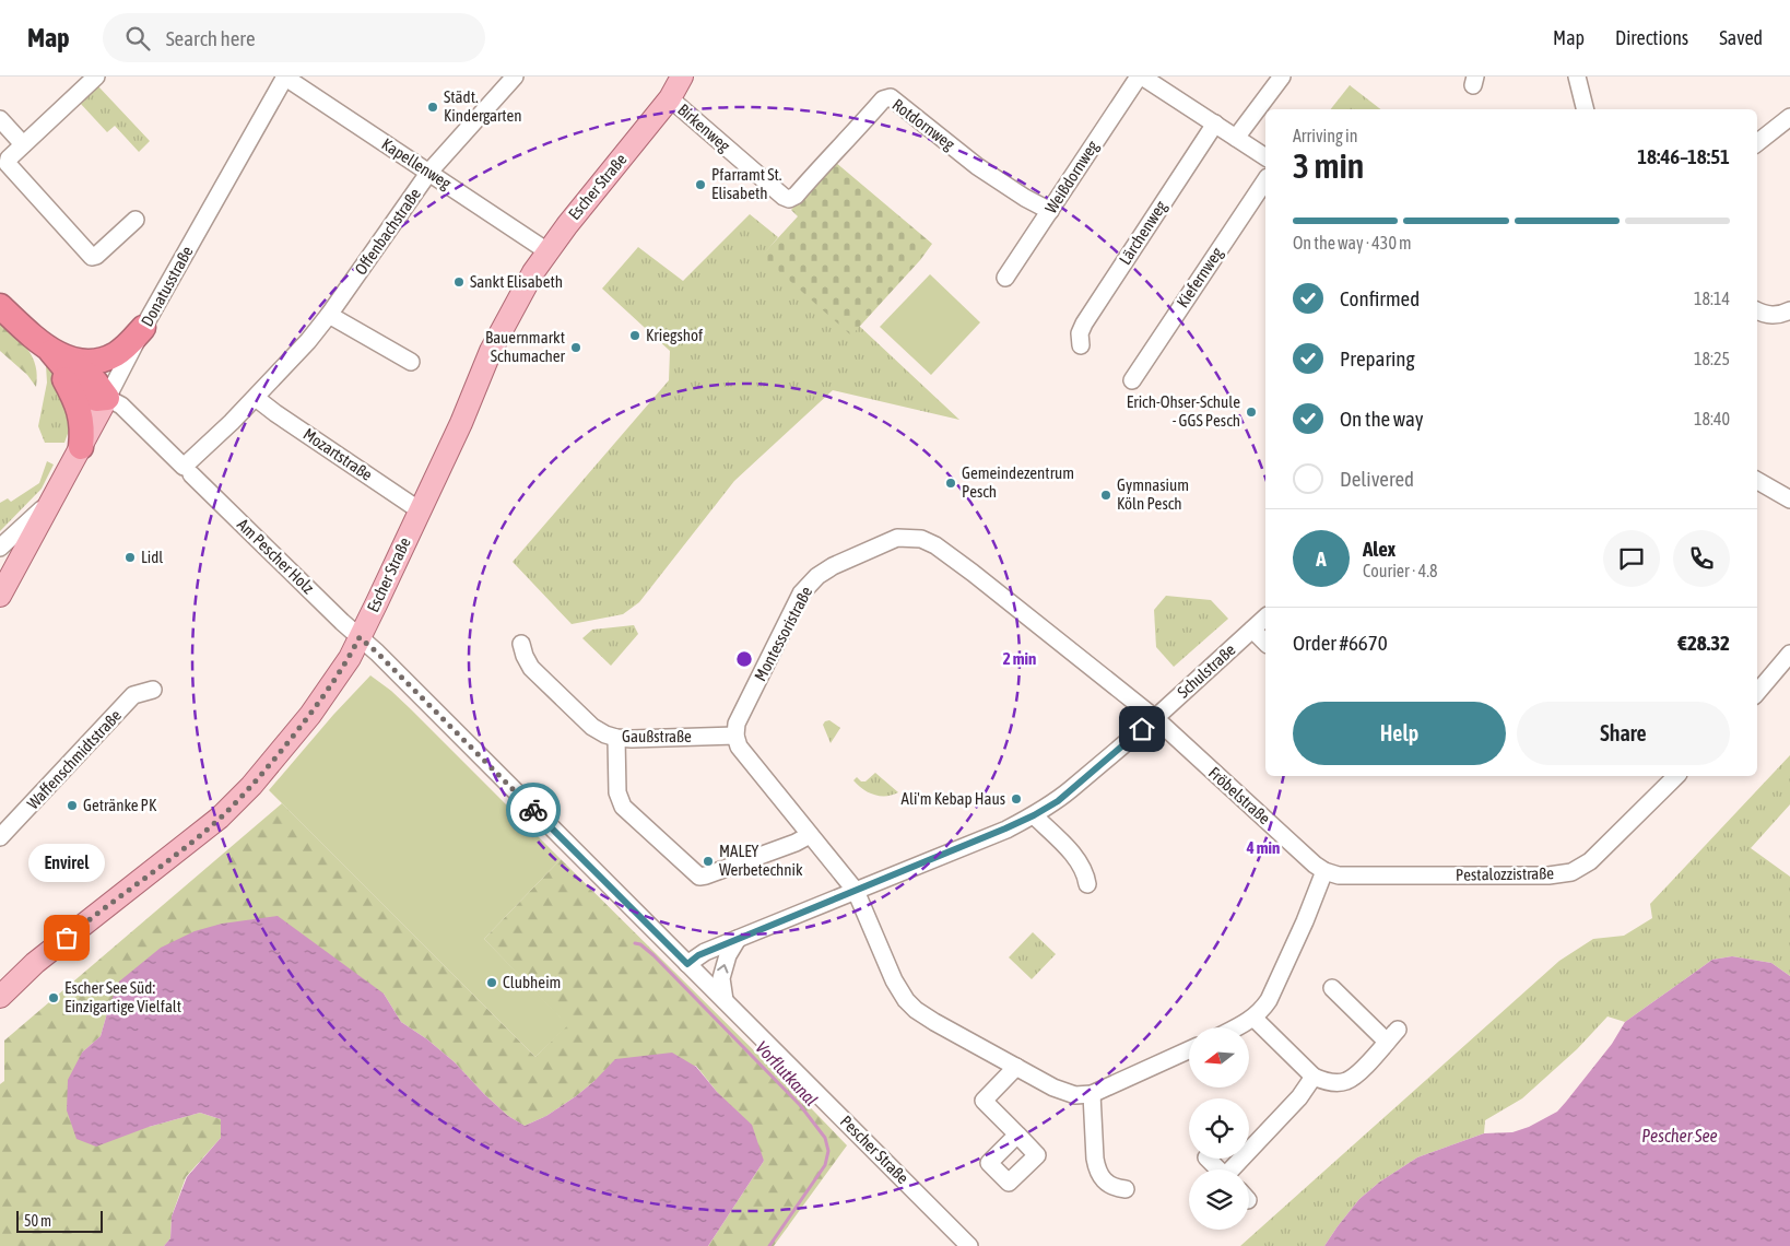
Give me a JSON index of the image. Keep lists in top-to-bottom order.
{
  "streets": {
    "main road": ["Escher Straße", "Donatusstraße"],
    "street": [
      "Rotdornweg",
      "Birkenweg",
      "Kapellenweg",
      "Weißdornweg",
      "Offenbachstraße",
      "Lärchenweg",
      "Kiefernweg",
      "Mozartstraße",
      "Am Pescher Holz",
      "Montessoristraße",
      "Schulstraße",
      "Gaußstraße",
      "Waffenschmidtstraße",
      "Fröbelstraße",
      "Pestalozzistraße",
      "Pescher Straße"
    ]
  },
  "crossings": [
    ["Rotdornweg", "Birkenweg"],
    ["Rotdornweg", "Weißdornweg"],
    ["Birkenweg", "Escher Straße"],
    ["Kapellenweg", "Escher Straße"],
    ["Kapellenweg", "Offenbachstraße"],
    ["Kapellenweg", "Donatusstraße"],
    ["Escher Straße", "Mozartstraße"],
    ["Escher Straße", "Am Pescher Holz"],
    ["Escher Straße", "Pescher Straße"],
    ["Offenbachstraße", "Mozartstraße"],
    ["Offenbachstraße", "Am Pescher Holz"],
    ["Donatusstraße", "Am Pescher Holz"],
    ["Am Pescher Holz", "Pescher Straße"],
    ["Montessoristraße", "Schulstraße"],
    ["Montessoristraße", "Gaußstraße"],
    ["Montessoristraße", "Fröbelstraße"],
    ["Schulstraße", "Fröbelstraße"],
    ["Schulstraße", "Pescher Straße"],
    ["Fröbelstraße", "Pestalozzistraße"]
  ],
  "water": ["Vorflutkanal", "Pescher See"],
  "places": [
    "Städt. Kindergarten",
    "Pfarramt St. Elisabeth",
    "Sankt Elisabeth",
    "Kriegshof",
    "Bauernmarkt Schumacher",
    "Erich-Ohser-Schule - GGS Pesch",
    "Gemeindezentrum Pesch",
    "Gymnasium Köln Pesch",
    "Lidl",
    "Ali'm Kebap Haus",
    "Getränke PK",
    "MALEY Werbetechnik",
    "Envirel",
    "Clubheim",
    "Escher See Süd: Einzigartige Vielfalt"
  ],
  "scale_bar": "50 m",
  "north": "left",
  "page": {
    "header": "Map",
    "search": "Search here",
    "nav": ["Map", "Directions", "Saved"],
    "heading": ["3 min", "Arriving in", "18:46–18:51"],
    "panel": [
      "Alex",
      "Courier · 4.8",
      "Order #6670",
      "€28.32"
    ],
    "bar": "On the way · 430 m",
    "list": [
      ["Confirmed", "18:14"],
      ["Preparing", "18:25"],
      ["On the way", "18:40"],
      "Delivered"
    ],
    "round": "A",
    "buttons": ["Help", "Share"],
    "bubble": "Envirel",
    "scale": "50 m"
  },
  "rings": ["2 min", "4 min"]
}
